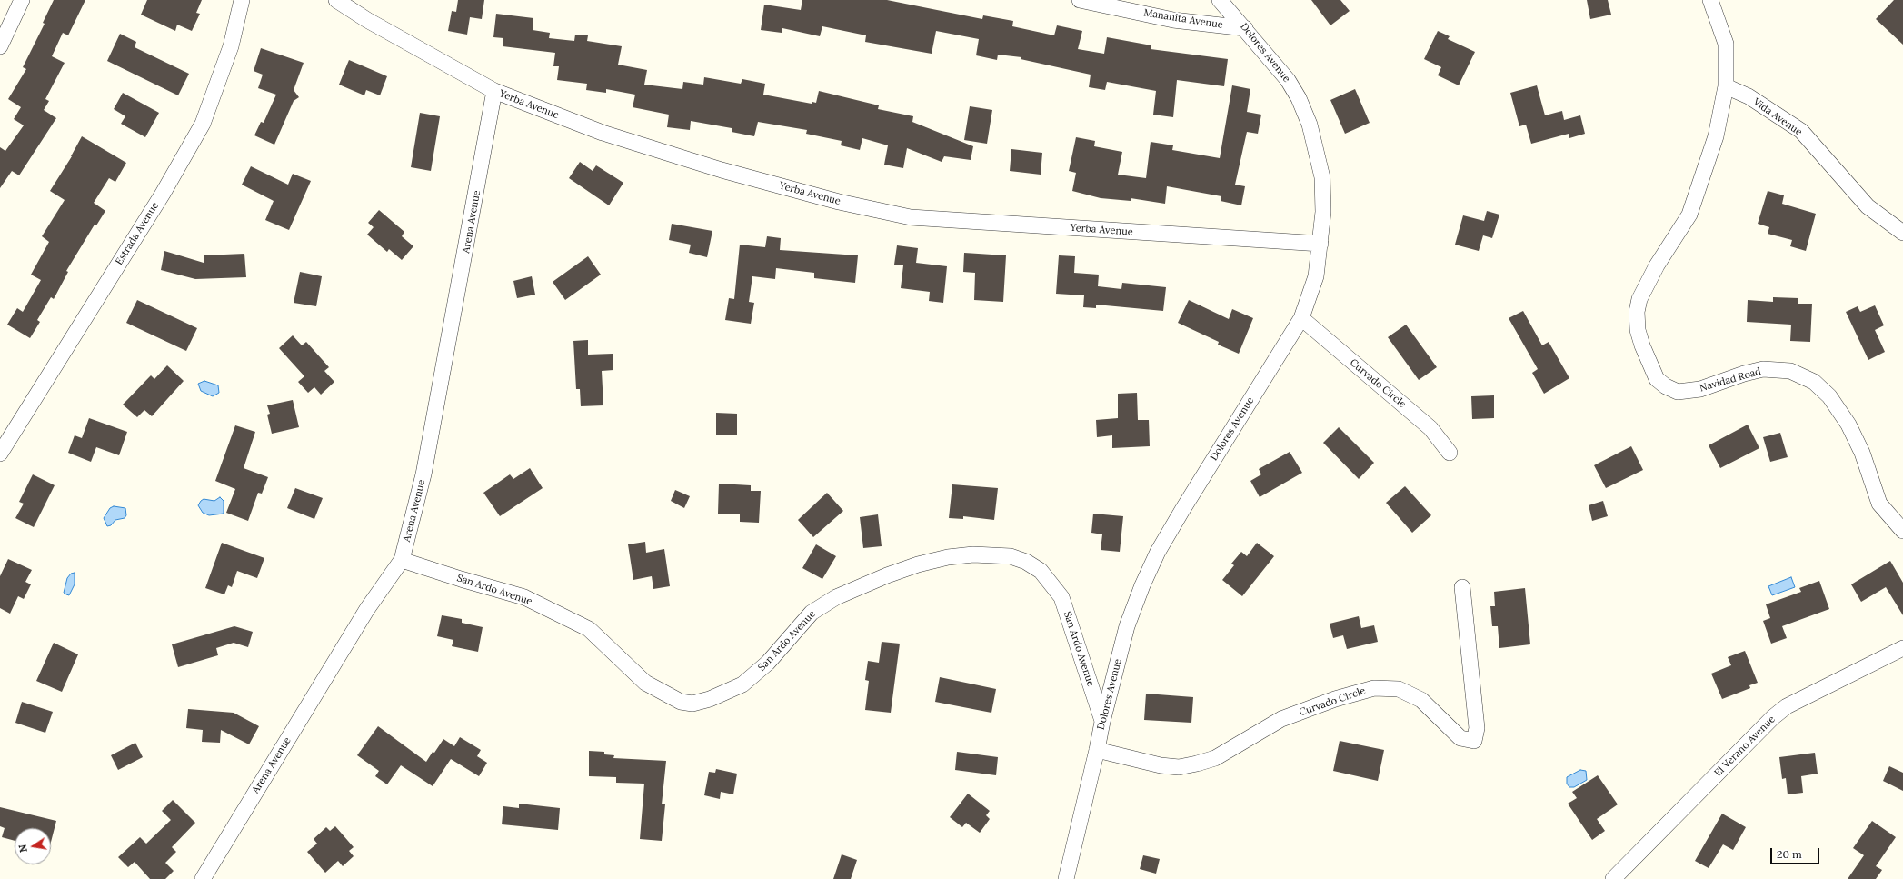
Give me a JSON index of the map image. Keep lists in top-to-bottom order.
{
  "streets": {
    "street": [
      "Mananita Avenue",
      "Dolores Avenue",
      "Yerba Avenue",
      "Vida Avenue",
      "Arena Avenue",
      "Estrada Avenue",
      "Navidad Road",
      "Curvado Circle",
      "San Ardo Avenue",
      "El Verano Avenue"
    ]
  },
  "crossings": [
    ["Mananita Avenue", "Dolores Avenue"],
    ["Dolores Avenue", "Yerba Avenue"],
    ["Dolores Avenue", "Curvado Circle"],
    ["Dolores Avenue", "San Ardo Avenue"],
    ["Yerba Avenue", "Arena Avenue"],
    ["Vida Avenue", "Navidad Road"],
    ["Arena Avenue", "San Ardo Avenue"]
  ],
  "scale_bar": "20 m",
  "north": "left"
}
